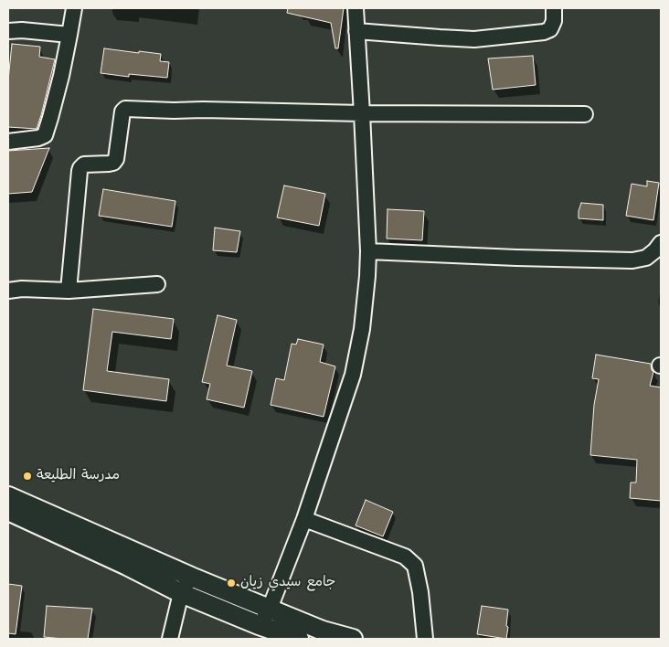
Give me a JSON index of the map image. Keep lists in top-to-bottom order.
{
  "places": ["مدرسة الطليعة", "جامع سيدي زيان"]
}
